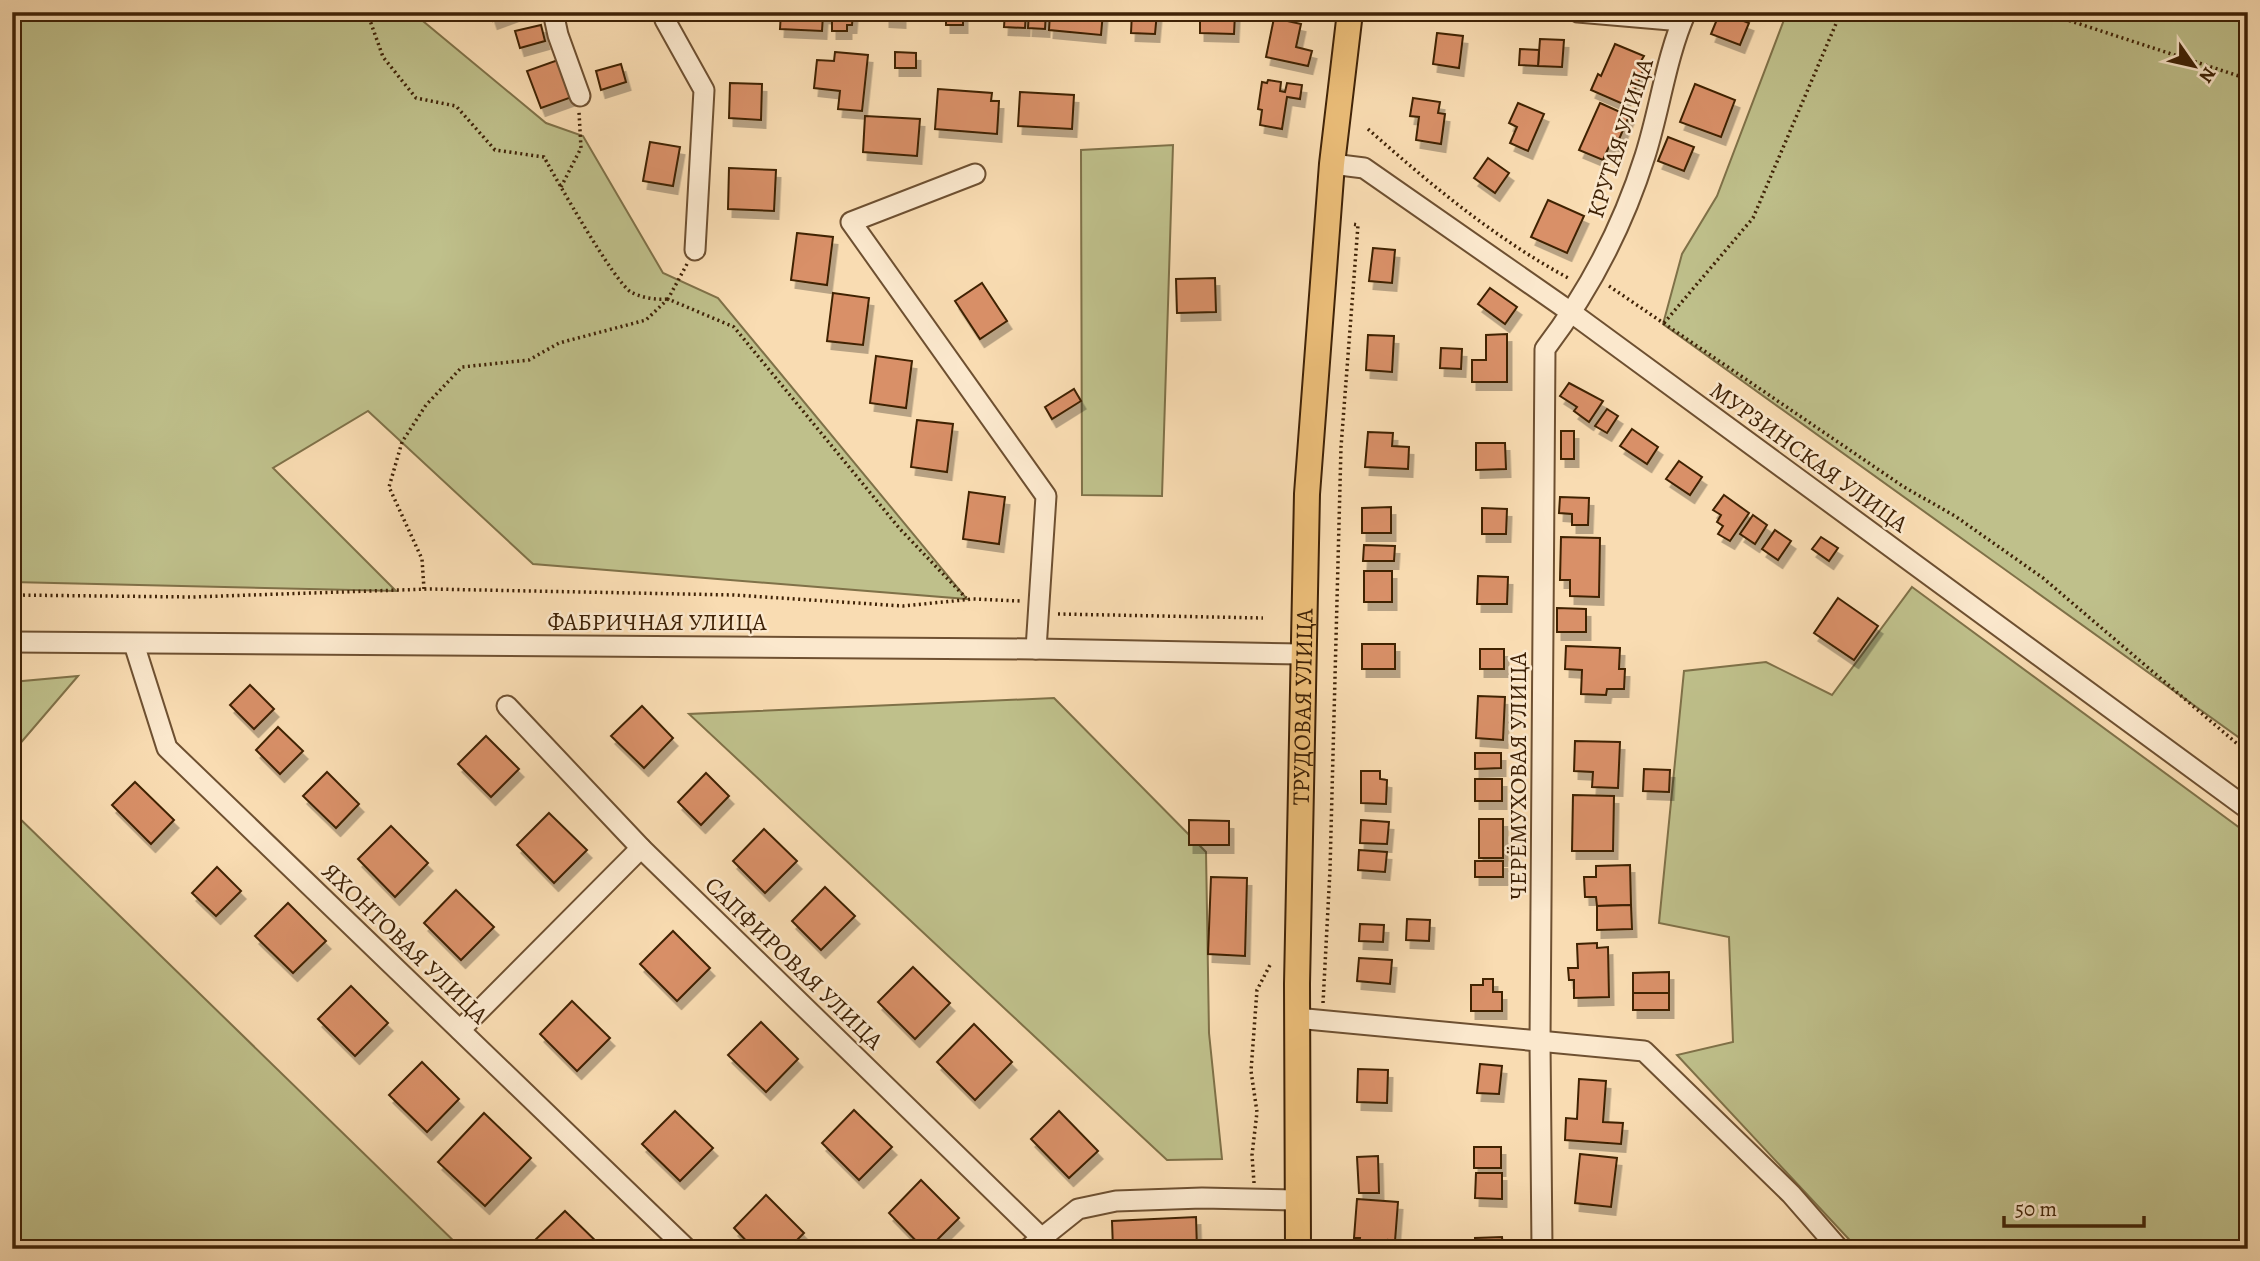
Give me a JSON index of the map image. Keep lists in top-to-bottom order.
{
  "streets": {
    "main road": ["ТРУДОВАЯ УЛИЦА"],
    "street": [
      "КРУТАЯ УЛИЦА",
      "МУРЗИНСКАЯ УЛИЦА",
      "ФАБРИЧНАЯ УЛИЦА",
      "ЧЕРЁМУХОВАЯ УЛИЦА",
      "ЯХОНТОВАЯ УЛИЦА",
      "САПФИРОВАЯ УЛИЦА"
    ]
  },
  "crossings": [
    ["КРУТАЯ УЛИЦА", "МУРЗИНСКАЯ УЛИЦА"],
    ["КРУТАЯ УЛИЦА", "ЧЕРЁМУХОВАЯ УЛИЦА"],
    ["МУРЗИНСКАЯ УЛИЦА", "ТРУДОВАЯ УЛИЦА"],
    ["МУРЗИНСКАЯ УЛИЦА", "ЧЕРЁМУХОВАЯ УЛИЦА"],
    ["ФАБРИЧНАЯ УЛИЦА", "ТРУДОВАЯ УЛИЦА"],
    ["ФАБРИЧНАЯ УЛИЦА", "ЯХОНТОВАЯ УЛИЦА"]
  ],
  "scale_bar": "50 m",
  "north": "bottom right"
}
